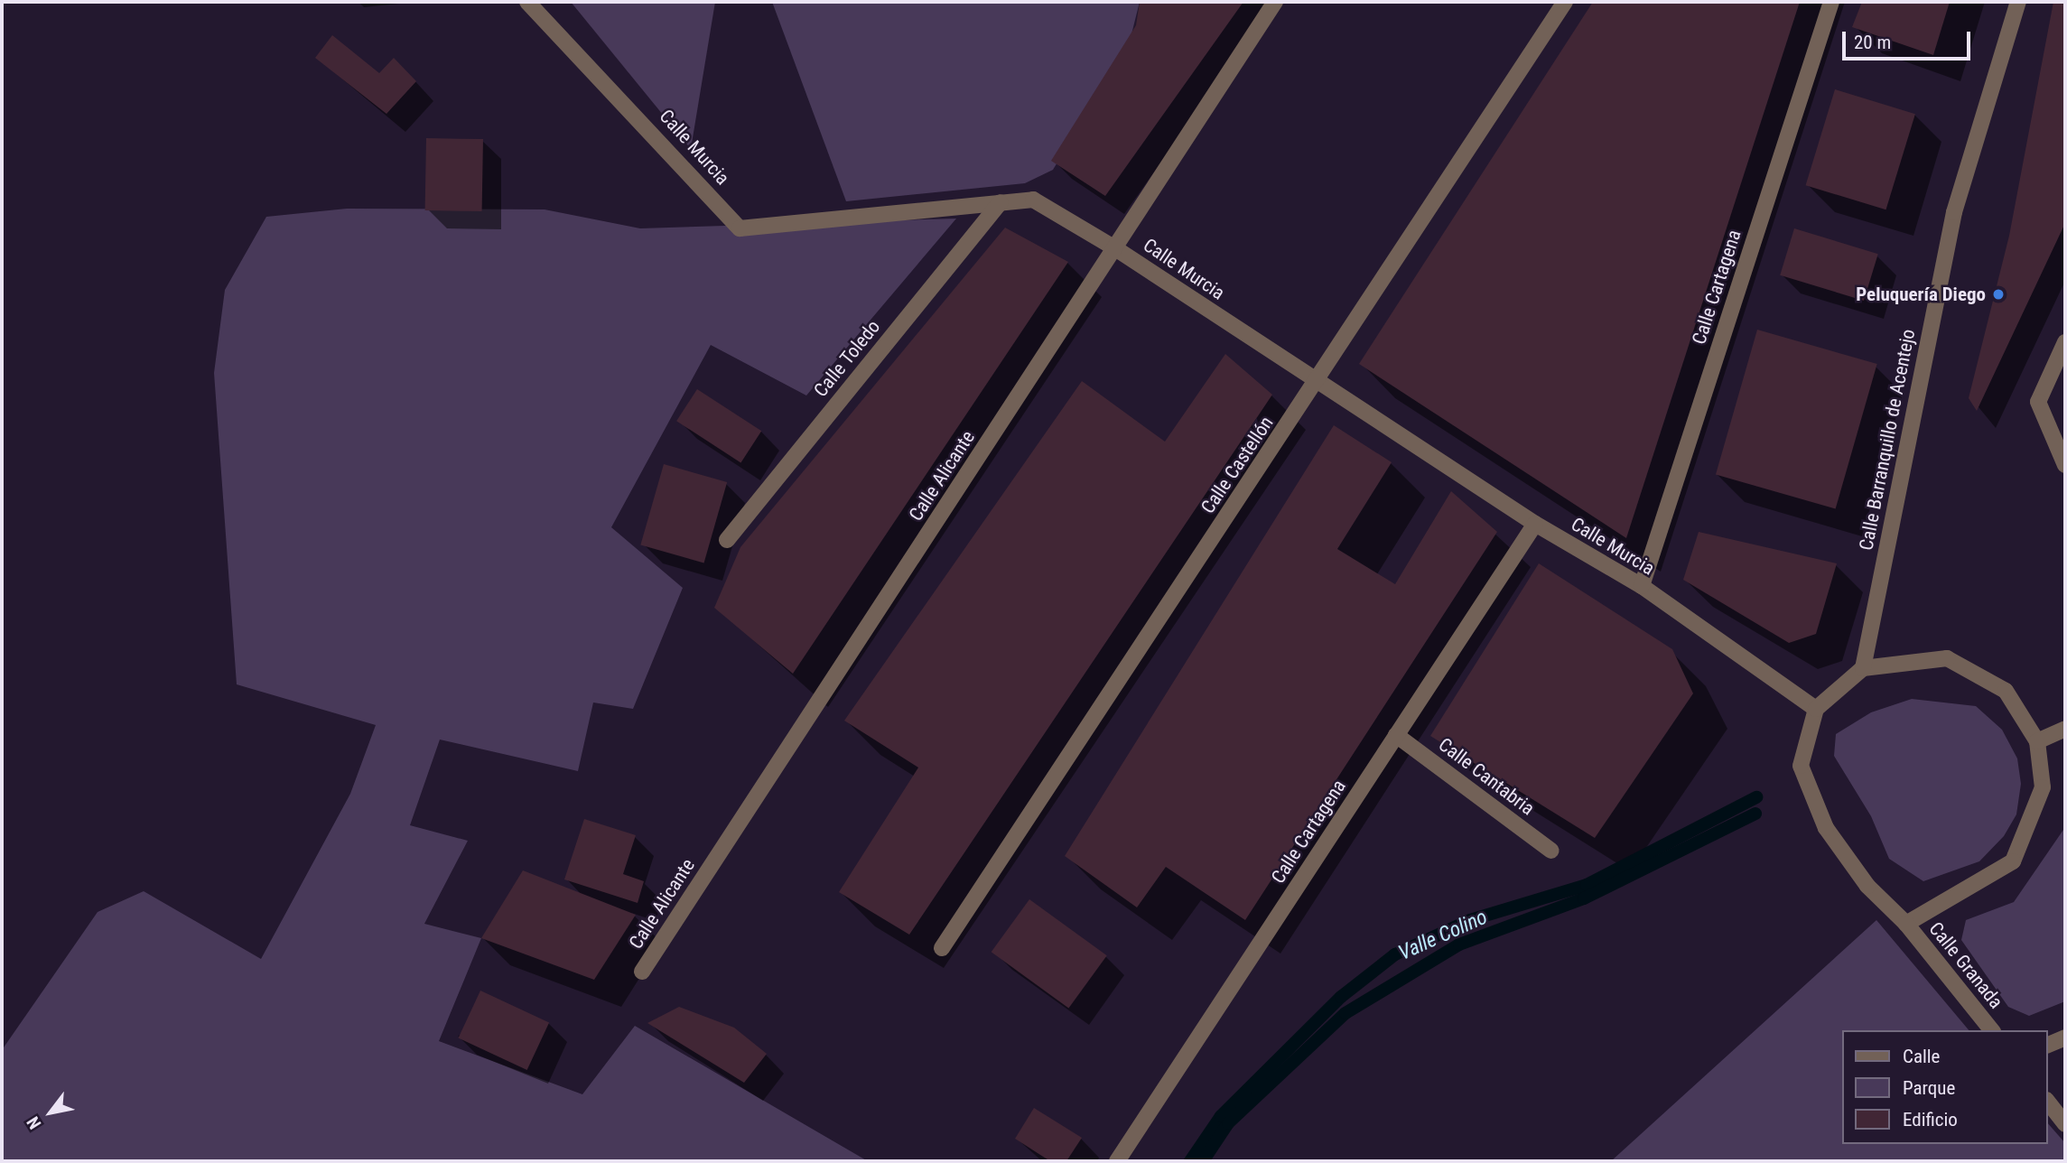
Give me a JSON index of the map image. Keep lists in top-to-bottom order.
{
  "streets": {
    "street": [
      "Calle Murcia",
      "Calle Cartagena",
      "Calle Toledo",
      "Calle Barranquillo de Acentejo",
      "Calle Castellón",
      "Calle Alicante",
      "Calle Cantabria",
      "Calle Granada"
    ]
  },
  "crossings": [
    ["Calle Murcia", "Calle Cartagena"],
    ["Calle Murcia", "Calle Toledo"],
    ["Calle Murcia", "Calle Castellón"],
    ["Calle Murcia", "Calle Alicante"],
    ["Calle Murcia", "Calle Granada"],
    ["Calle Cartagena", "Calle Cantabria"]
  ],
  "water": ["Valle Colino"],
  "places": ["Peluquería Diego"],
  "legend": ["Calle", "Parque", "Edificio"],
  "scale_bar": "20 m",
  "north": "bottom left"
}
